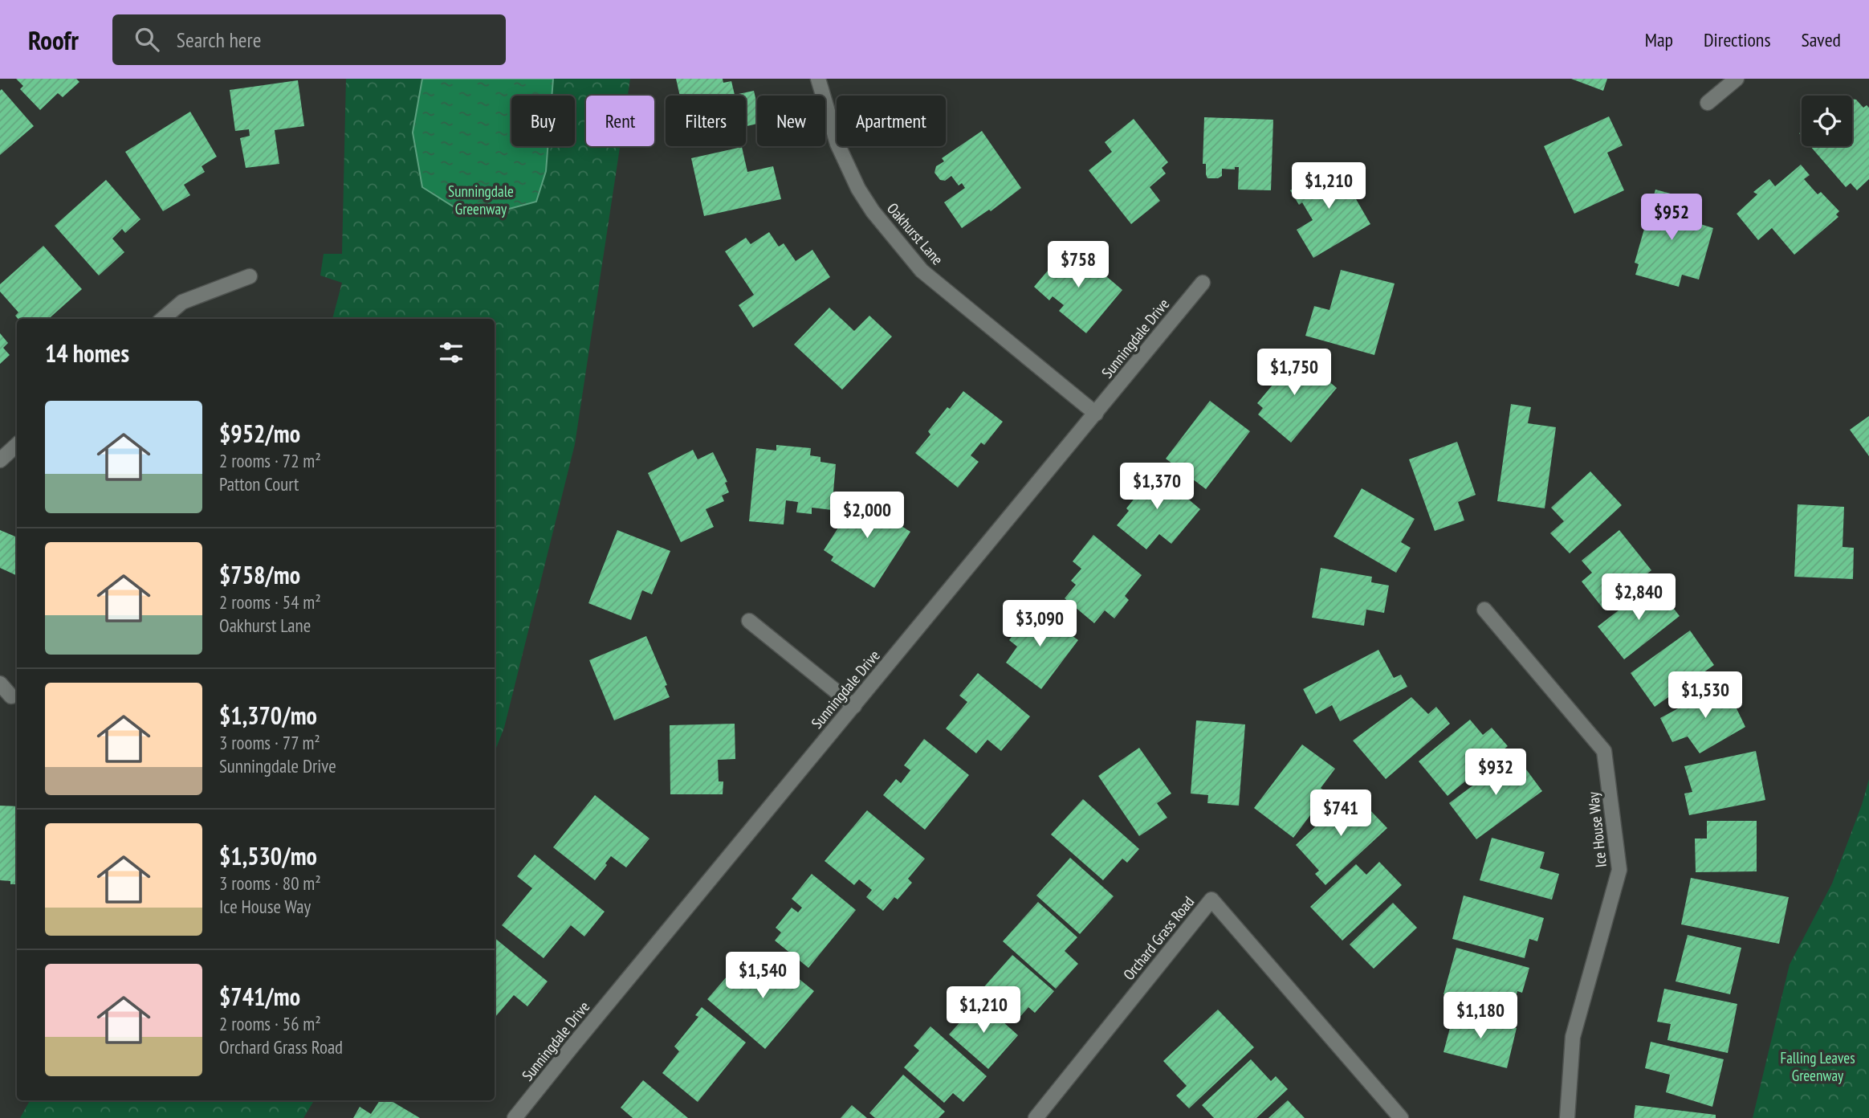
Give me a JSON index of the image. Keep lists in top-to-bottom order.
{
  "streets": {
    "street": [
      "Oakhurst Lane",
      "Sunningdale Drive",
      "Ice House Way",
      "Orchard Grass Road"
    ]
  },
  "crossings": [
    ["Oakhurst Lane", "Sunningdale Drive"]
  ],
  "parks": ["Sunningdale Greenway", "Falling Leaves Greenway"],
  "page": {
    "header": "Roofr",
    "search": "Search here",
    "nav": ["Map", "Directions", "Saved"],
    "chip": [
      "Buy",
      "Rent",
      "Filters",
      "New",
      "Apartment"
    ],
    "price": [
      "$1,210",
      "$952",
      "$758",
      "$1,750",
      "$1,370",
      "$2,000",
      "$2,840",
      "$3,090",
      "$1,530",
      "$932",
      "$741",
      "$1,540",
      "$1,210",
      "$1,180"
    ],
    "heading": "14 homes",
    "list": [
      {
        "name": "$952/mo",
        "note": "2 rooms · 72 m² · Patton Court"
      },
      {
        "name": "$758/mo",
        "note": "2 rooms · 54 m² · Oakhurst Lane"
      },
      {
        "name": "$1,370/mo",
        "note": "3 rooms · 77 m² · Sunningdale Drive"
      },
      {
        "name": "$1,530/mo",
        "note": "3 rooms · 80 m² · Ice House Way"
      },
      {
        "name": "$741/mo",
        "note": "2 rooms · 56 m² · Orchard Grass Road"
      }
    ]
  }
}
